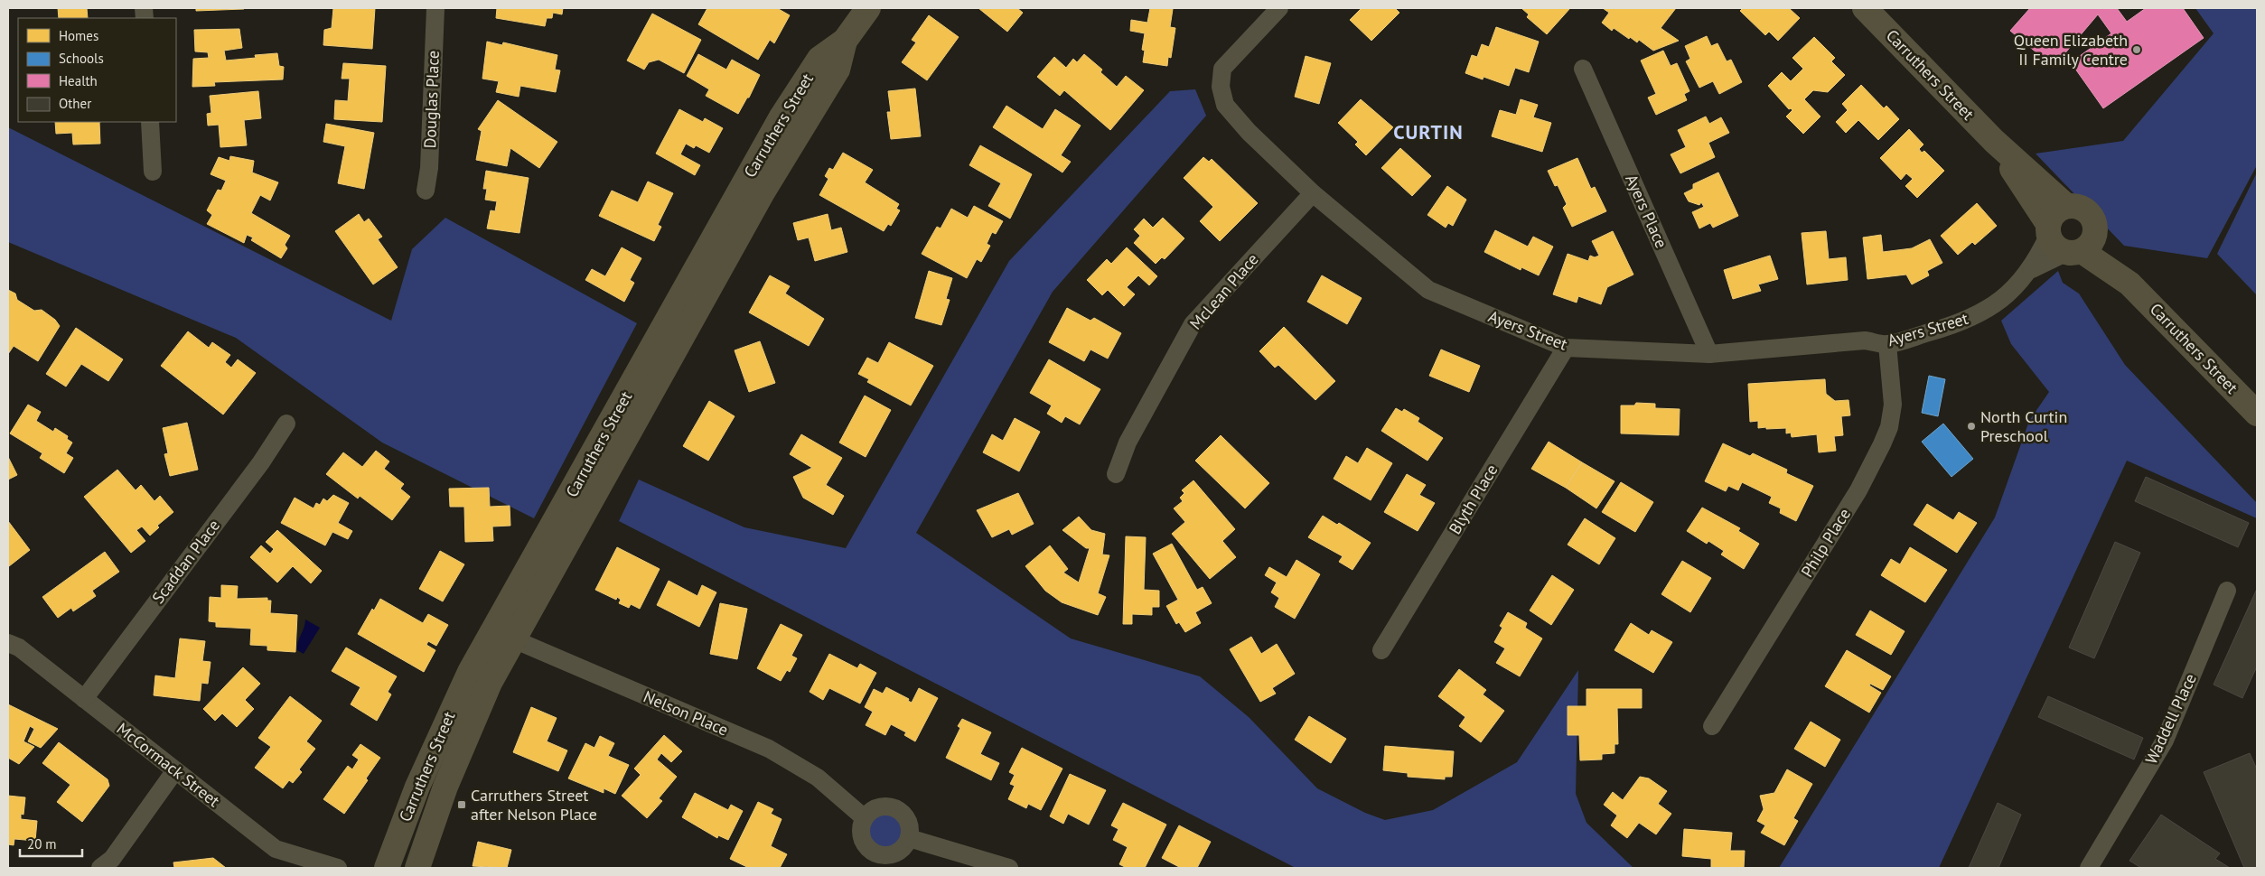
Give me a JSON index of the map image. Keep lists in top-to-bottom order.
{
  "streets": {
    "main road": ["Carruthers Street"],
    "street": [
      "Douglas Place",
      "Ayers Place",
      "McLean Place",
      "Ayers Street",
      "Blyth Place",
      "Philp Place",
      "Scaddan Place",
      "Nelson Place",
      "Waddell Place",
      "McCormack Street"
    ]
  },
  "crossings": [
    ["Carruthers Street", "Ayers Street"],
    ["Carruthers Street", "Nelson Place"],
    ["Ayers Place", "Ayers Street"],
    ["McLean Place", "Ayers Street"],
    ["Ayers Street", "Blyth Place"],
    ["Ayers Street", "Philp Place"],
    ["Scaddan Place", "McCormack Street"]
  ],
  "districts": ["CURTIN"],
  "places": {
    "other": ["Queen Elizabeth II Family Centre", "North Curtin Preschool"],
    "transit": ["Carruthers Street after Nelson Place"]
  },
  "legend": [
    "Homes",
    "Schools",
    "Health",
    "Other"
  ],
  "scale_bar": "20 m"
}
